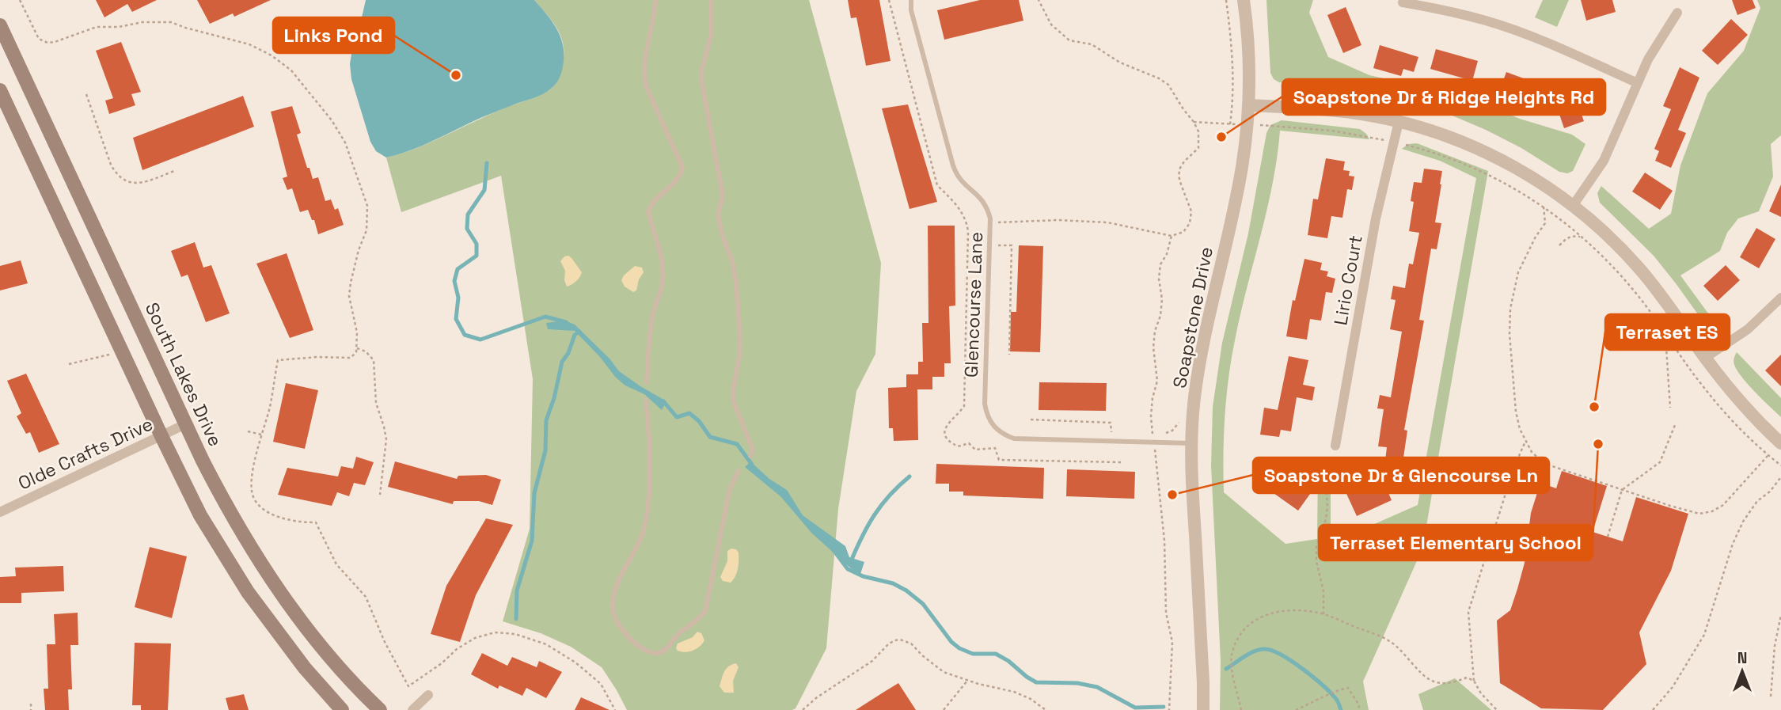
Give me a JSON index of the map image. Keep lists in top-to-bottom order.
{
  "streets": {
    "main road": ["South Lakes Drive"],
    "street": ["Lirio Court", "Soapstone Drive", "Olde Crafts Drive"],
    "lane": ["Glencourse Lane"]
  },
  "crossings": [
    ["Glencourse Lane", "Soapstone Drive"],
    ["South Lakes Drive", "Olde Crafts Drive"]
  ],
  "places": [
    "Links Pond",
    "Soapstone Dr & Ridge Heights Rd",
    "Terraset ES",
    "Terraset Elementary School",
    "Soapstone Dr & Glencourse Ln"
  ],
  "north": "top"
}
